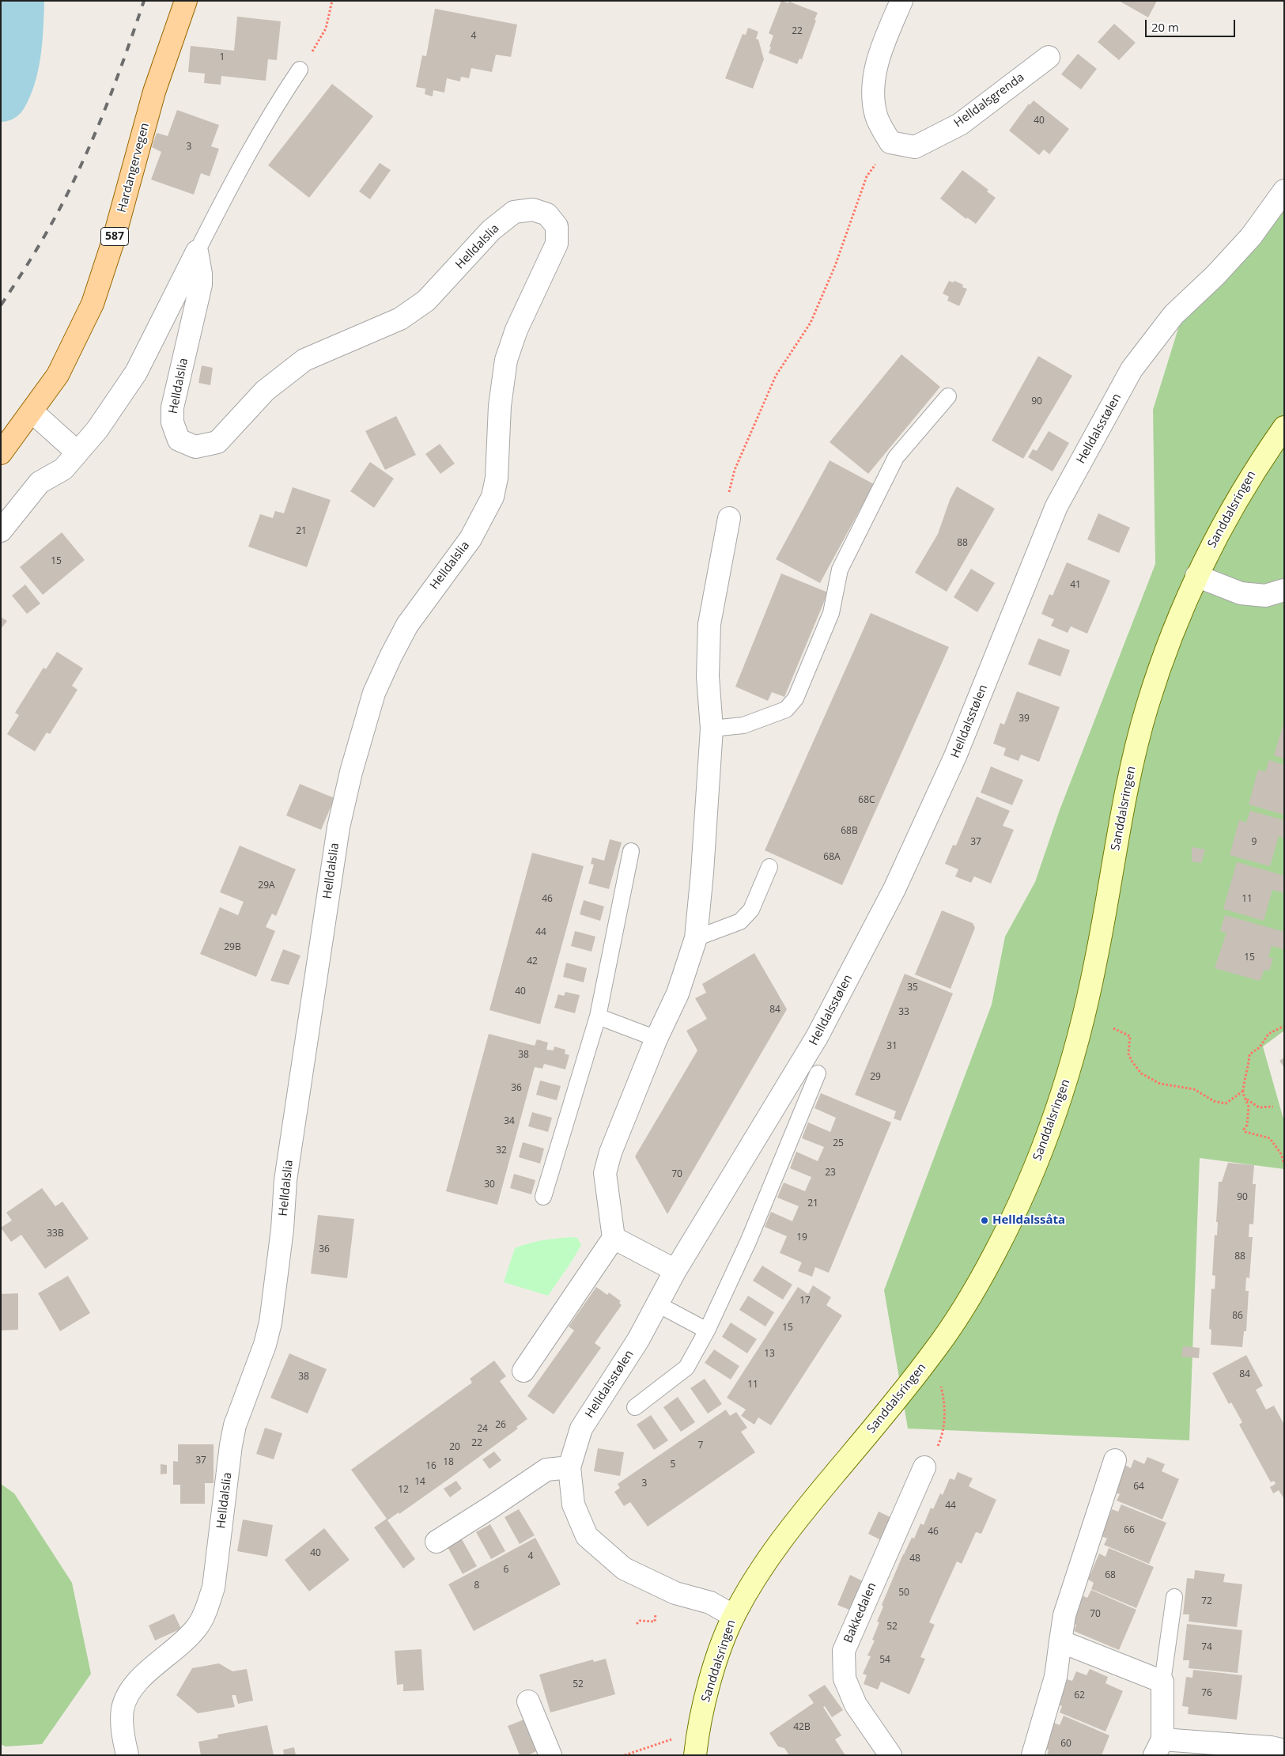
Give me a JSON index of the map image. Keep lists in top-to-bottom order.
{
  "streets": {
    "main road": ["Hardangervegen", "587", "Sanddalsringen"],
    "street": [
      "Helldalsgrenda",
      "Helldalslia",
      "Helldalsstølen",
      "Bakkedalen"
    ]
  },
  "crossings": [
    ["Helldalsstølen", "Sanddalsringen"]
  ],
  "places": ["Helldalssåta"],
  "house_numbers": [
    "22",
    "4",
    "1",
    "40",
    "3",
    "90",
    "21",
    "88",
    "15",
    "41",
    "39",
    "68C",
    "68B",
    "37",
    "9",
    "68A",
    "29A",
    "46",
    "11",
    "44",
    "29B",
    "15",
    "42",
    "35",
    "40",
    "84",
    "33",
    "31",
    "38",
    "29",
    "36",
    "34",
    "25",
    "32",
    "23",
    "70",
    "30",
    "90",
    "21",
    "33B",
    "19",
    "36",
    "88",
    "17",
    "86",
    "15",
    "13",
    "84",
    "38",
    "11",
    "26",
    "24",
    "22",
    "7",
    "20",
    "37",
    "18",
    "5",
    "16",
    "14",
    "3",
    "64",
    "12",
    "44",
    "66",
    "46",
    "40",
    "4",
    "48",
    "6",
    "68",
    "8",
    "50",
    "72",
    "70",
    "52",
    "74",
    "54",
    "52",
    "76",
    "62",
    "42B",
    "60"
  ],
  "scale_bar": "20 m"
}
